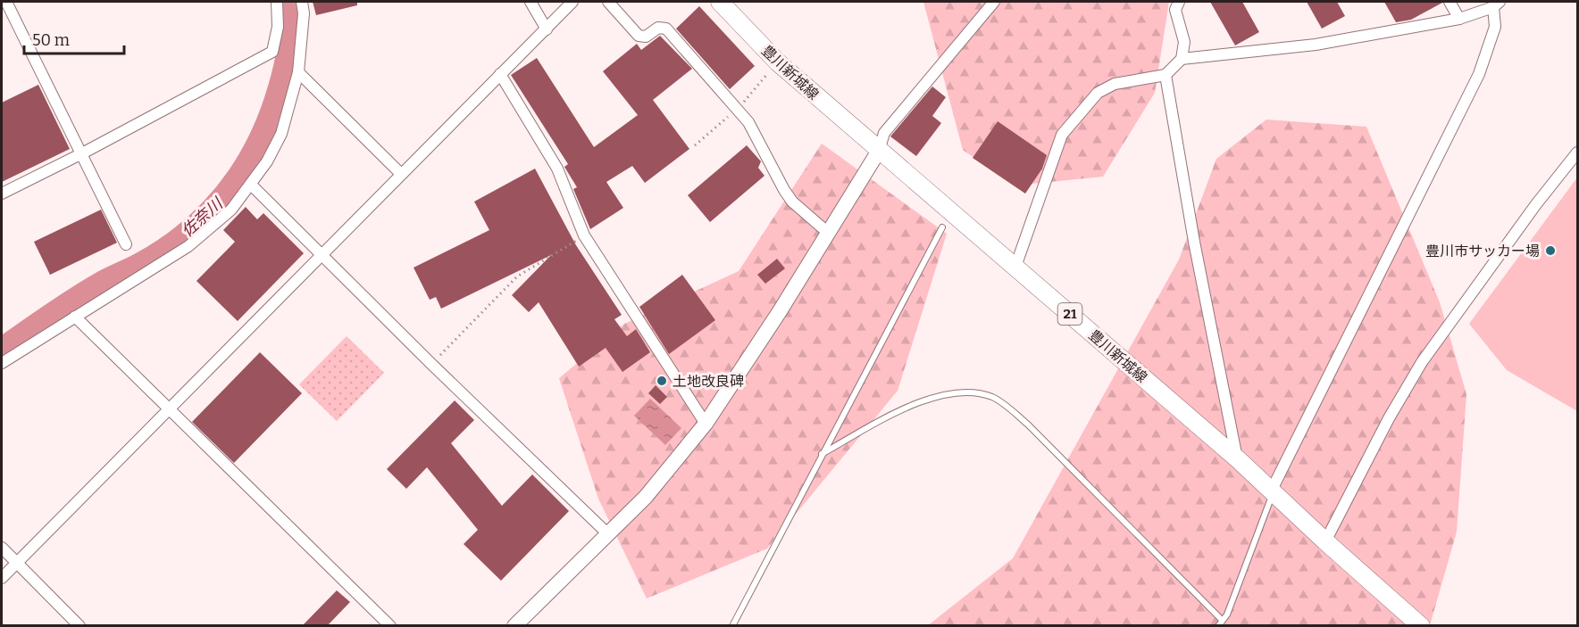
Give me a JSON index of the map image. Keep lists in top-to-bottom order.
{
  "streets": {
    "main road": ["豊川新城線", "21"]
  },
  "water": ["佐奈川"],
  "places": ["豊川市サッカー場", "土地改良碑"],
  "scale_bar": "50 m"
}
